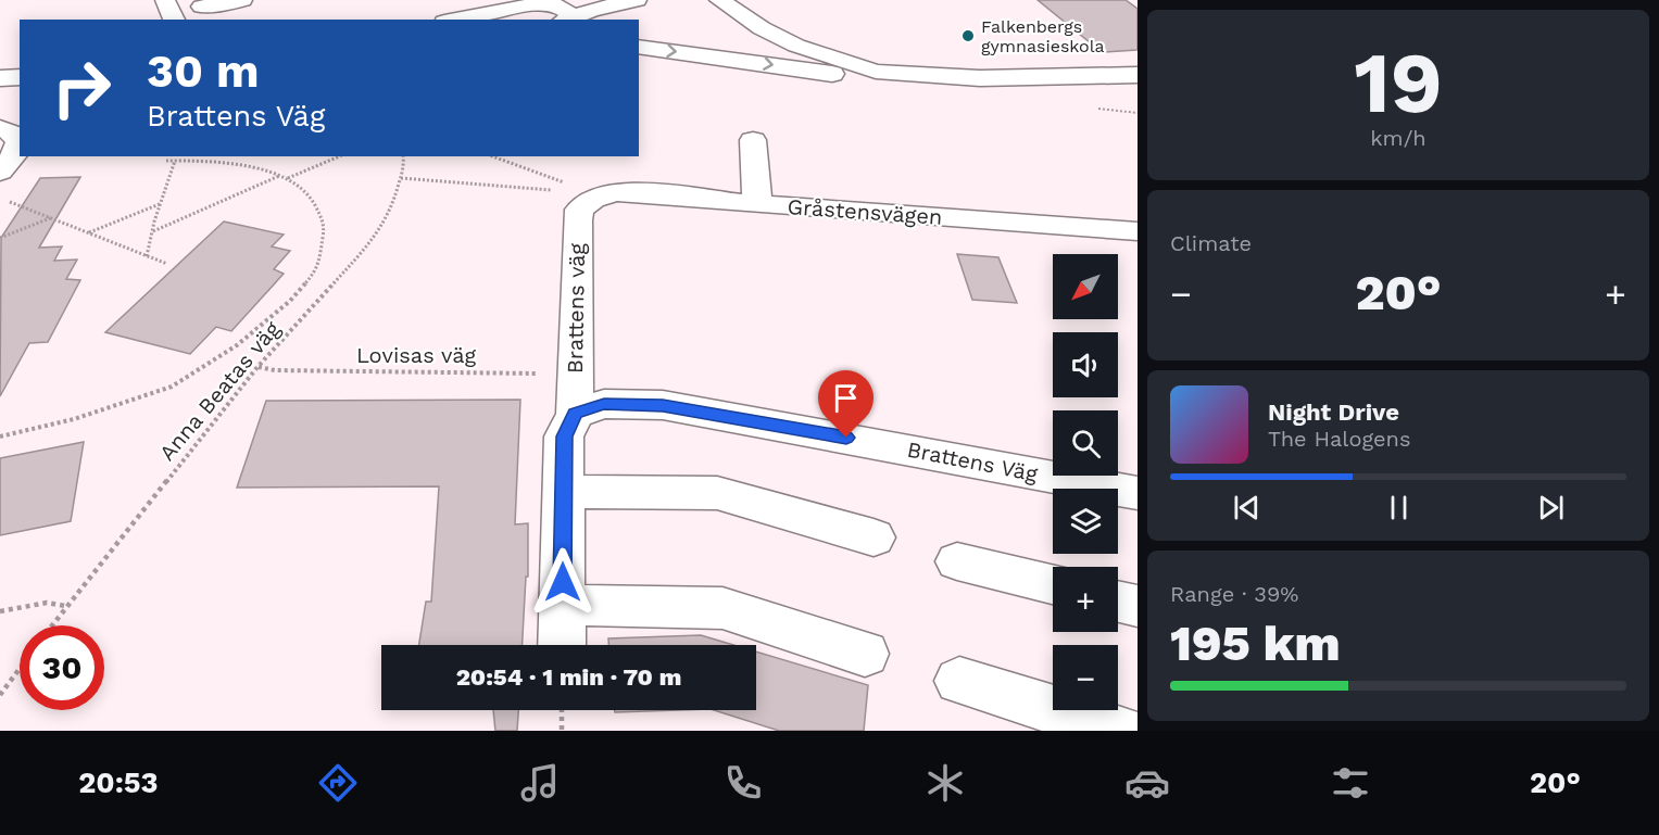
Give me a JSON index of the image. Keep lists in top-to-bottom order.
{
  "streets": {
    "street": ["Gråstensvägen", "Brattens väg", "Brattens Väg"],
    "path": ["Lovisas väg", "Anna Beatas väg"]
  },
  "crossings": [
    ["Gråstensvägen", "Brattens väg"],
    ["Brattens väg", "Lovisas väg"],
    ["Brattens väg", "Brattens Väg"],
    ["Lovisas väg", "Anna Beatas väg"],
    ["Lovisas väg", "Brattens Väg"]
  ],
  "places": ["Falkenbergs gymnasieskola"],
  "north": "bottom left",
  "page": {
    "tile": [
      ["19", "km/h"],
      "Climate",
      ["Range · 39%", "195 km"]
    ],
    "turn": ["30 m", "Brattens Väg"],
    "map_buttons": ["+", "−"],
    "heat": ["−", "20°", "+"],
    "song": ["Night Drive", "The Halogens"],
    "limit": "30",
    "trip": "20:54 · 1 min · 70 m",
    "tabs": ["20:53", "20°"]
  }
}
